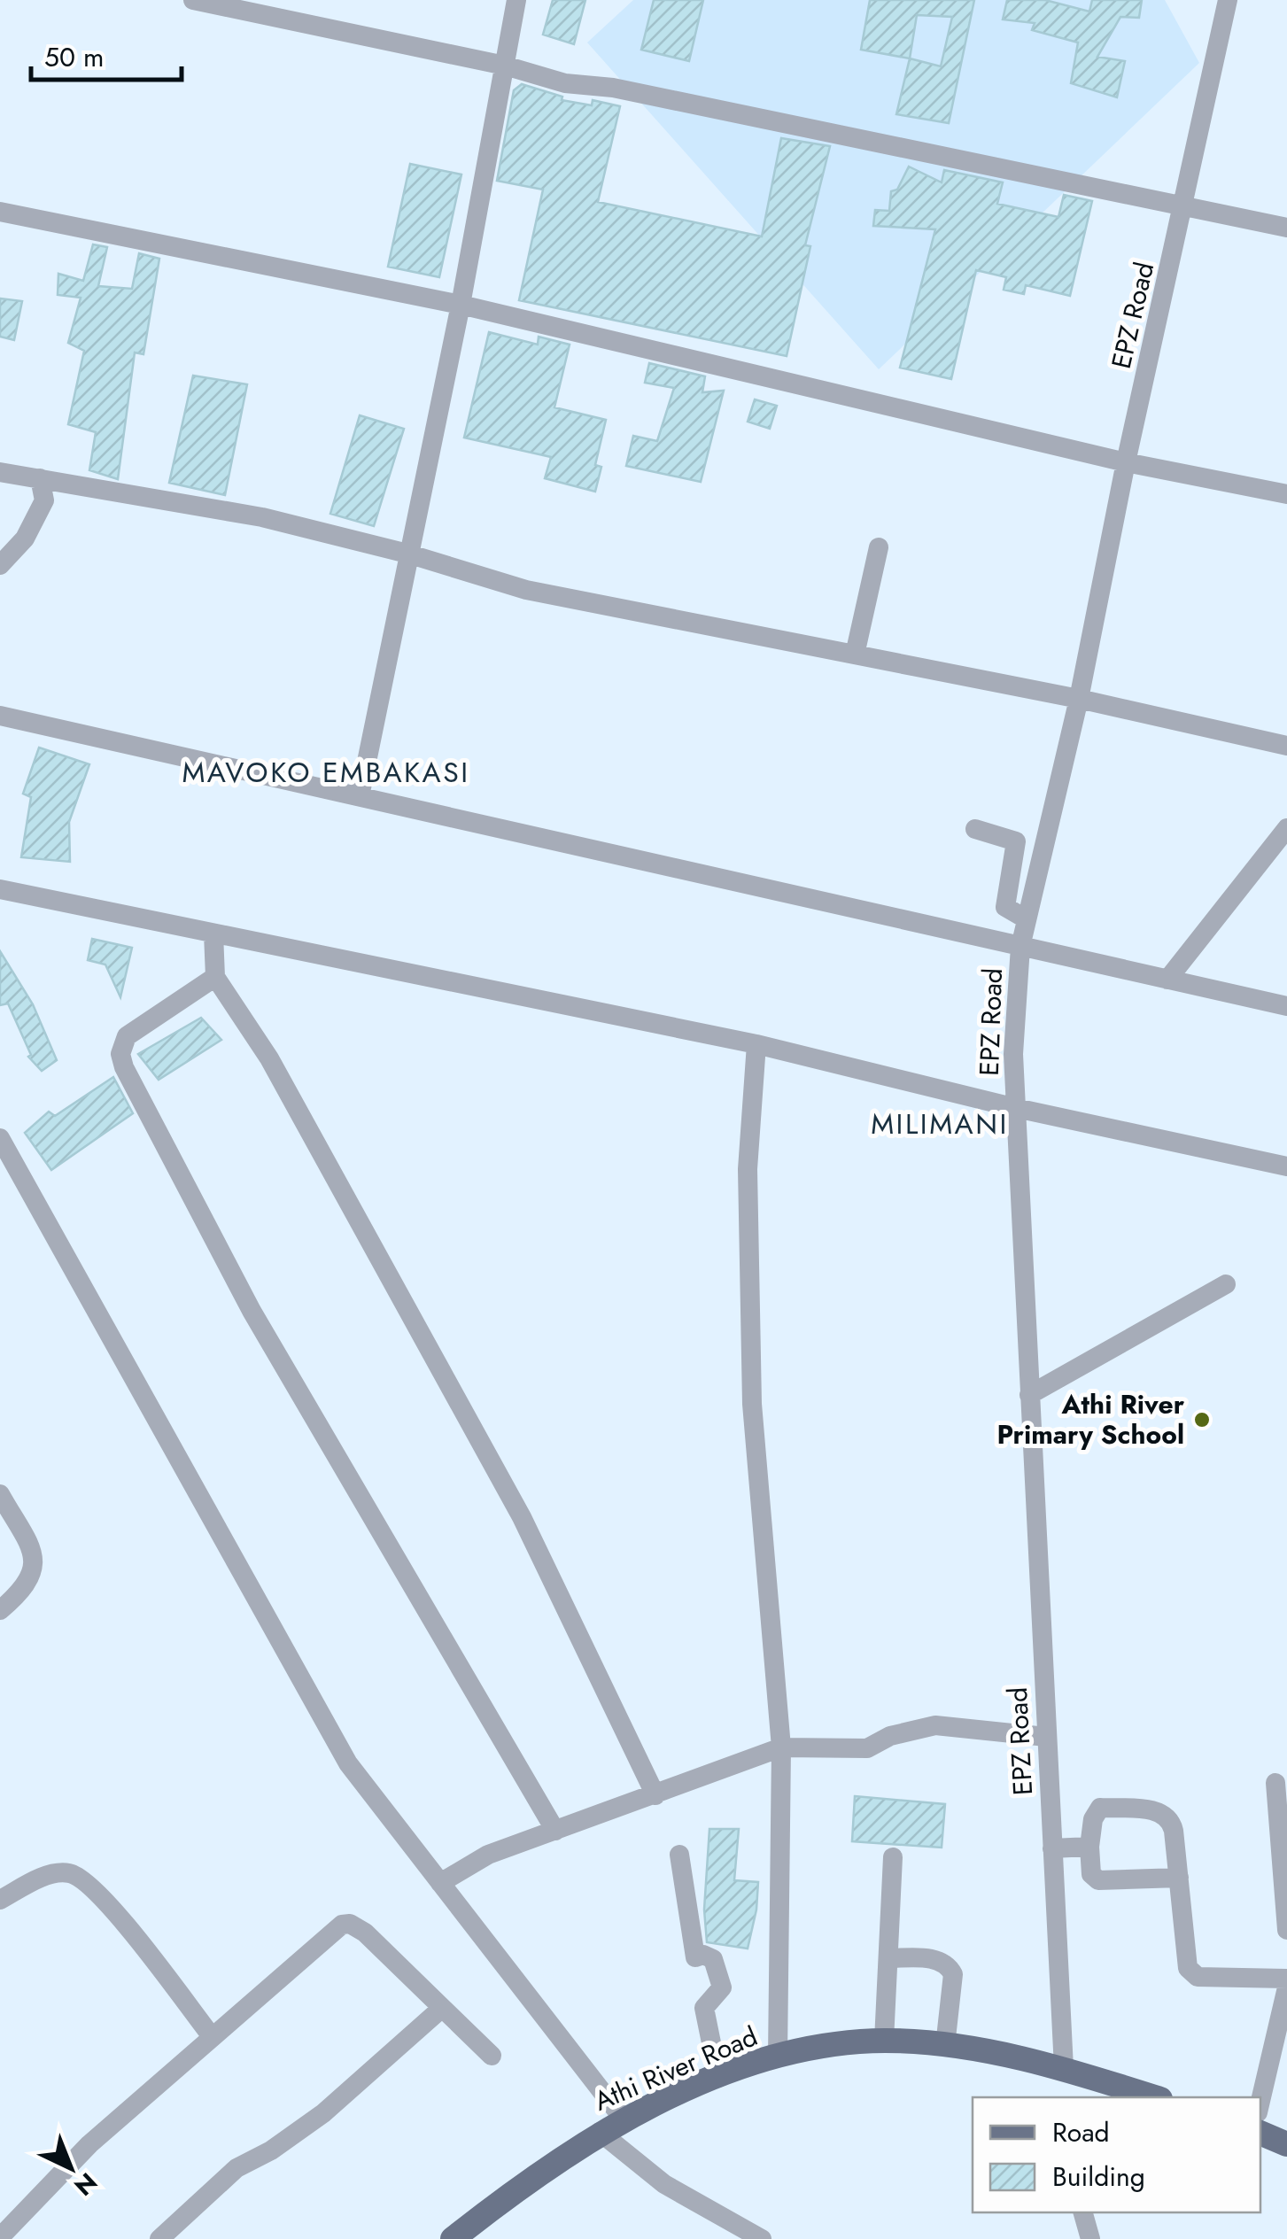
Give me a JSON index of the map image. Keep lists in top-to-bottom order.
{
  "streets": {
    "main road": ["Athi River Road"],
    "street": ["EPZ Road"]
  },
  "crossings": [
    ["EPZ Road", "Athi River Road"]
  ],
  "districts": ["MAVOKO EMBAKASI", "MILIMANI"],
  "places": ["Athi River Primary School"],
  "legend": ["Road", "Building"],
  "scale_bar": "50 m",
  "north": "bottom right"
}
